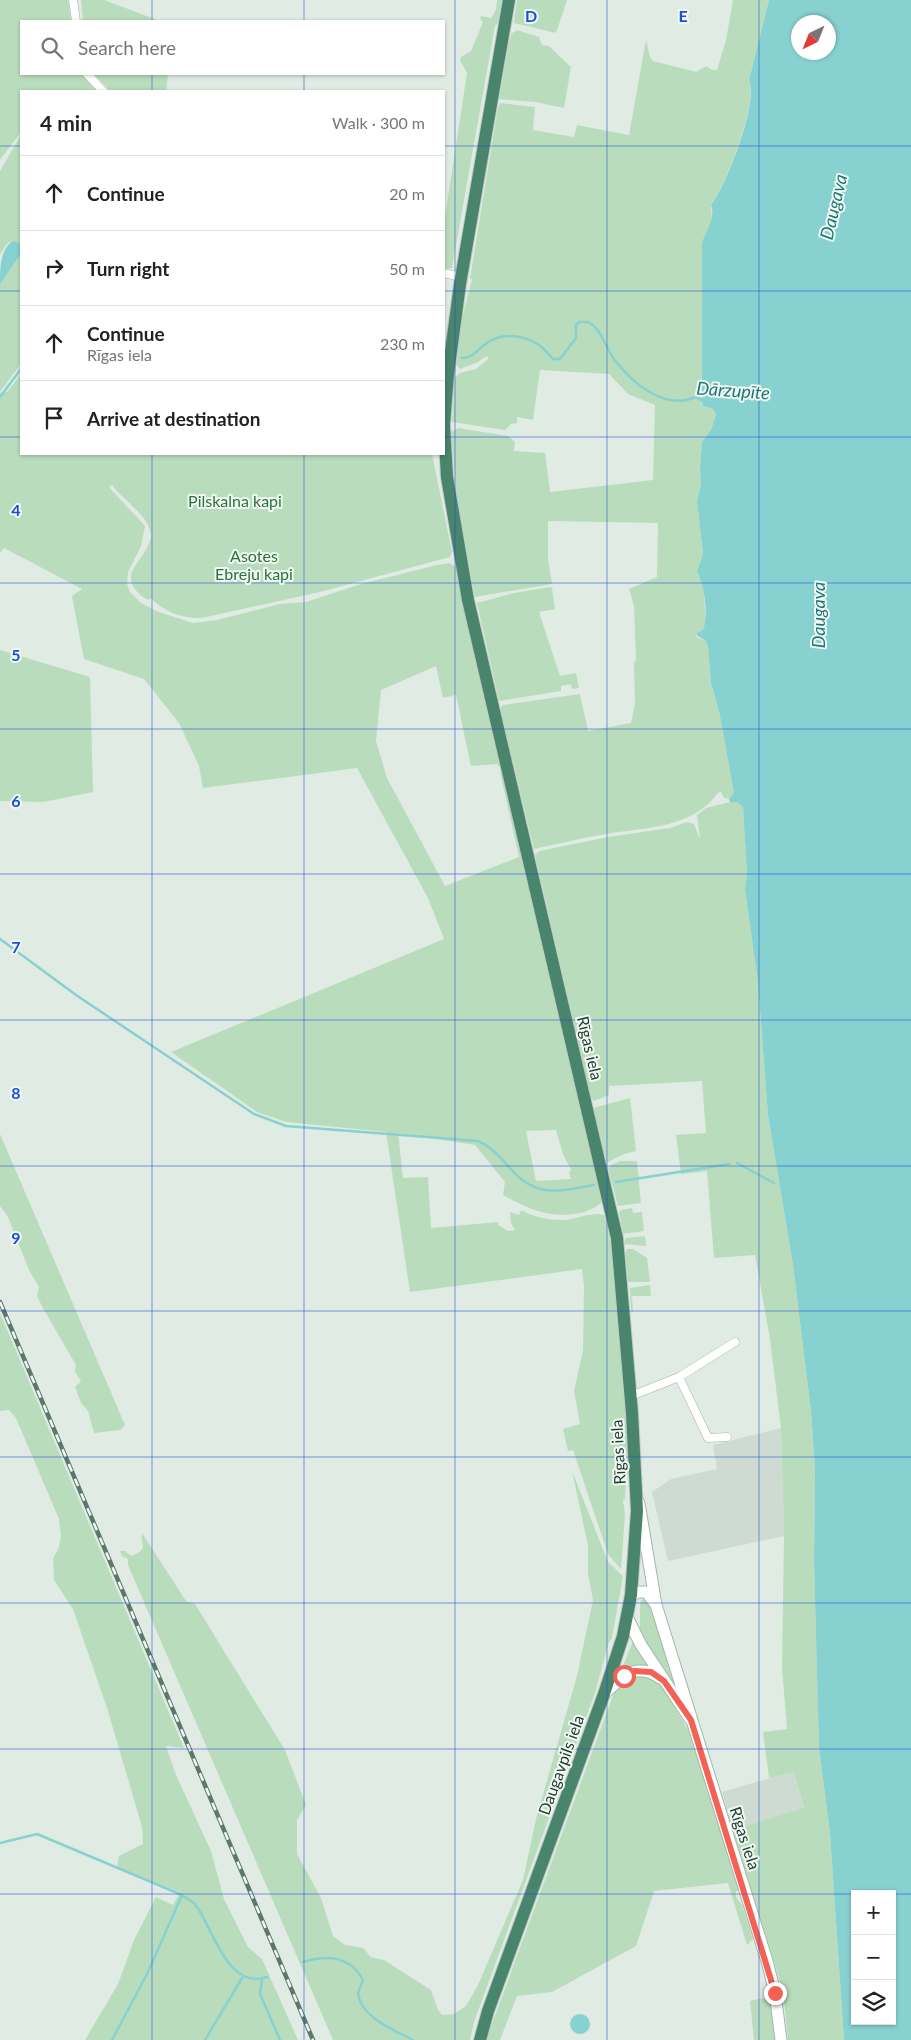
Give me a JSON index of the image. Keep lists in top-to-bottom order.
{
  "streets": {
    "highway": ["Rīgas iela", "Daugavpils iela"]
  },
  "crossings": [
    ["Rīgas iela", "Daugavpils iela"]
  ],
  "water": ["Daugava", "Dārzupīte"],
  "parks": ["Pilskalna kapi", "Asotes Ebreju kapi"],
  "north": "bottom left",
  "page": {
    "search": "Search here",
    "heading": ["4 min", "Walk · 300 m"],
    "list": [
      ["Continue", "20 m"],
      ["Turn right", "50 m"],
      ["Continue", "Rīgas iela", "230 m"],
      "Arrive at destination"
    ],
    "map_buttons": ["+", "−"]
  },
  "grid": {
    "columns": ["D", "E"],
    "rows": [
      "4",
      "5",
      "6",
      "7",
      "8",
      "9"
    ]
  }
}
